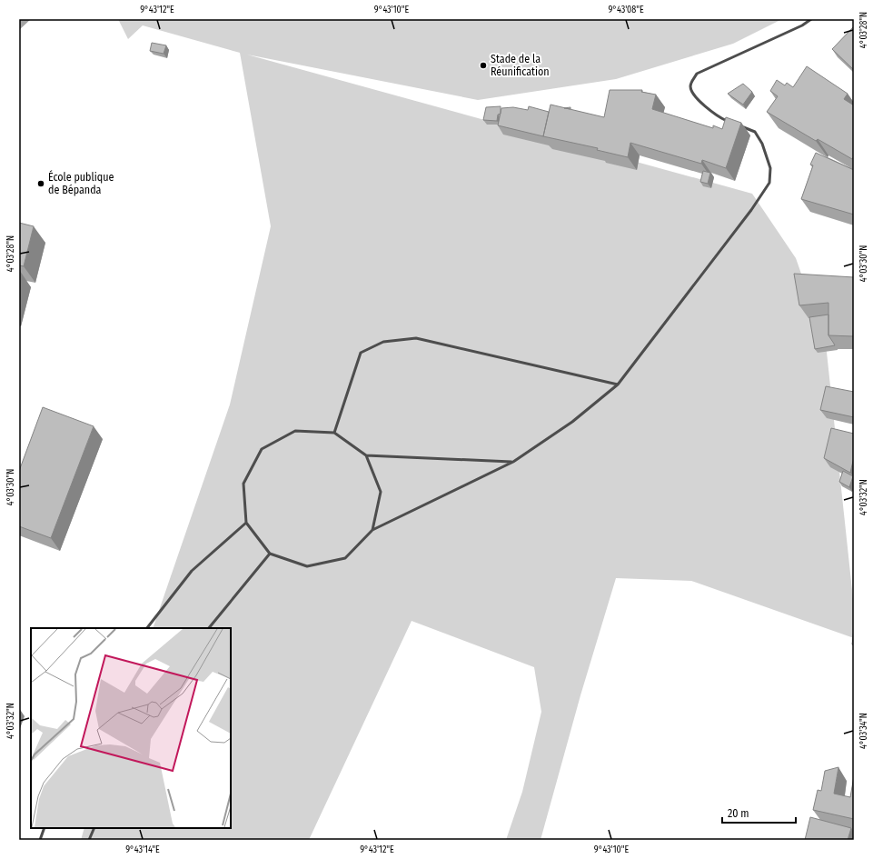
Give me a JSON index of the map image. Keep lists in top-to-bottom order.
{
  "places": ["Stade de la Réunification", "École publique de Bépanda"],
  "scale_bar": "20 m",
  "coordinates": [
    "9°43'12\"E",
    "9°43'10\"E",
    "9°43'08\"E",
    "4°03'28\"N",
    "4°03'30\"N",
    "4°03'32\"N",
    "4°03'34\"N",
    "9°43'14\"E"
  ]
}
